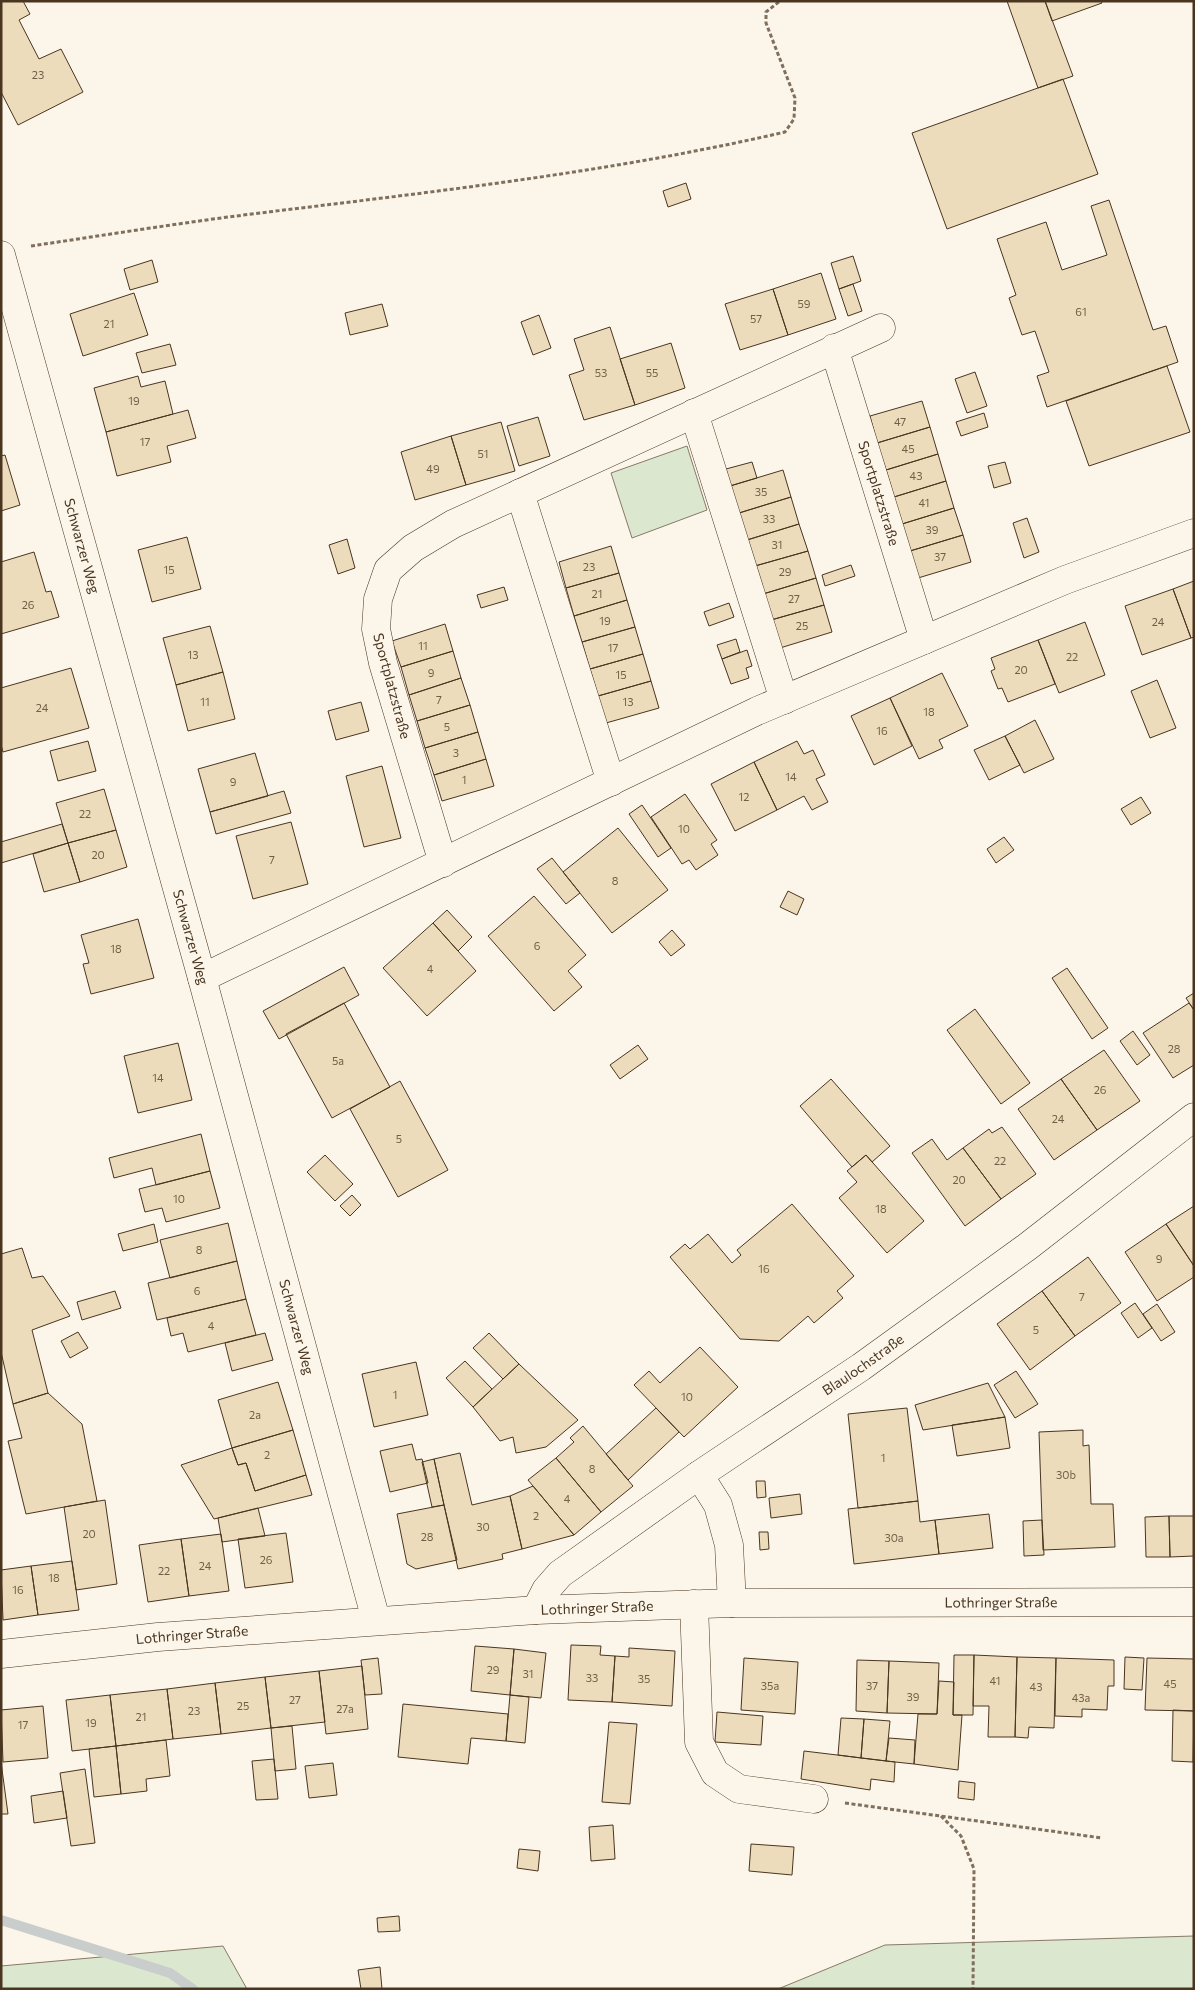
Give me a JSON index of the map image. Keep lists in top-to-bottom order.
{
  "streets": {
    "street": [
      "Sportplatzstraße",
      "Schwarzer Weg",
      "Blaulochstraße",
      "Lothringer Straße"
    ]
  },
  "crossings": [
    ["Schwarzer Weg", "Lothringer Straße"],
    ["Blaulochstraße", "Lothringer Straße"]
  ],
  "house_numbers": [
    "23",
    "59",
    "61",
    "57",
    "21",
    "53",
    "55",
    "19",
    "47",
    "17",
    "45",
    "51",
    "49",
    "43",
    "35",
    "41",
    "33",
    "39",
    "31",
    "37",
    "23",
    "15",
    "29",
    "21",
    "27",
    "26",
    "19",
    "24",
    "25",
    "11",
    "17",
    "13",
    "22",
    "20",
    "9",
    "15",
    "7",
    "11",
    "13",
    "24",
    "18",
    "5",
    "16",
    "3",
    "14",
    "1",
    "9",
    "12",
    "22",
    "10",
    "20",
    "7",
    "8",
    "6",
    "18",
    "4",
    "28",
    "5a",
    "14",
    "26",
    "24",
    "5",
    "22",
    "20",
    "10",
    "18",
    "8",
    "9",
    "16",
    "6",
    "7",
    "4",
    "5",
    "1",
    "10",
    "2a",
    "2",
    "1",
    "8",
    "30b",
    "4",
    "2",
    "30",
    "20",
    "28",
    "30a",
    "26",
    "24",
    "22",
    "18",
    "16",
    "29",
    "31",
    "33",
    "35",
    "41",
    "45",
    "35a",
    "37",
    "43",
    "39",
    "43a",
    "27",
    "25",
    "27a",
    "23",
    "21",
    "19",
    "17"
  ]
}
